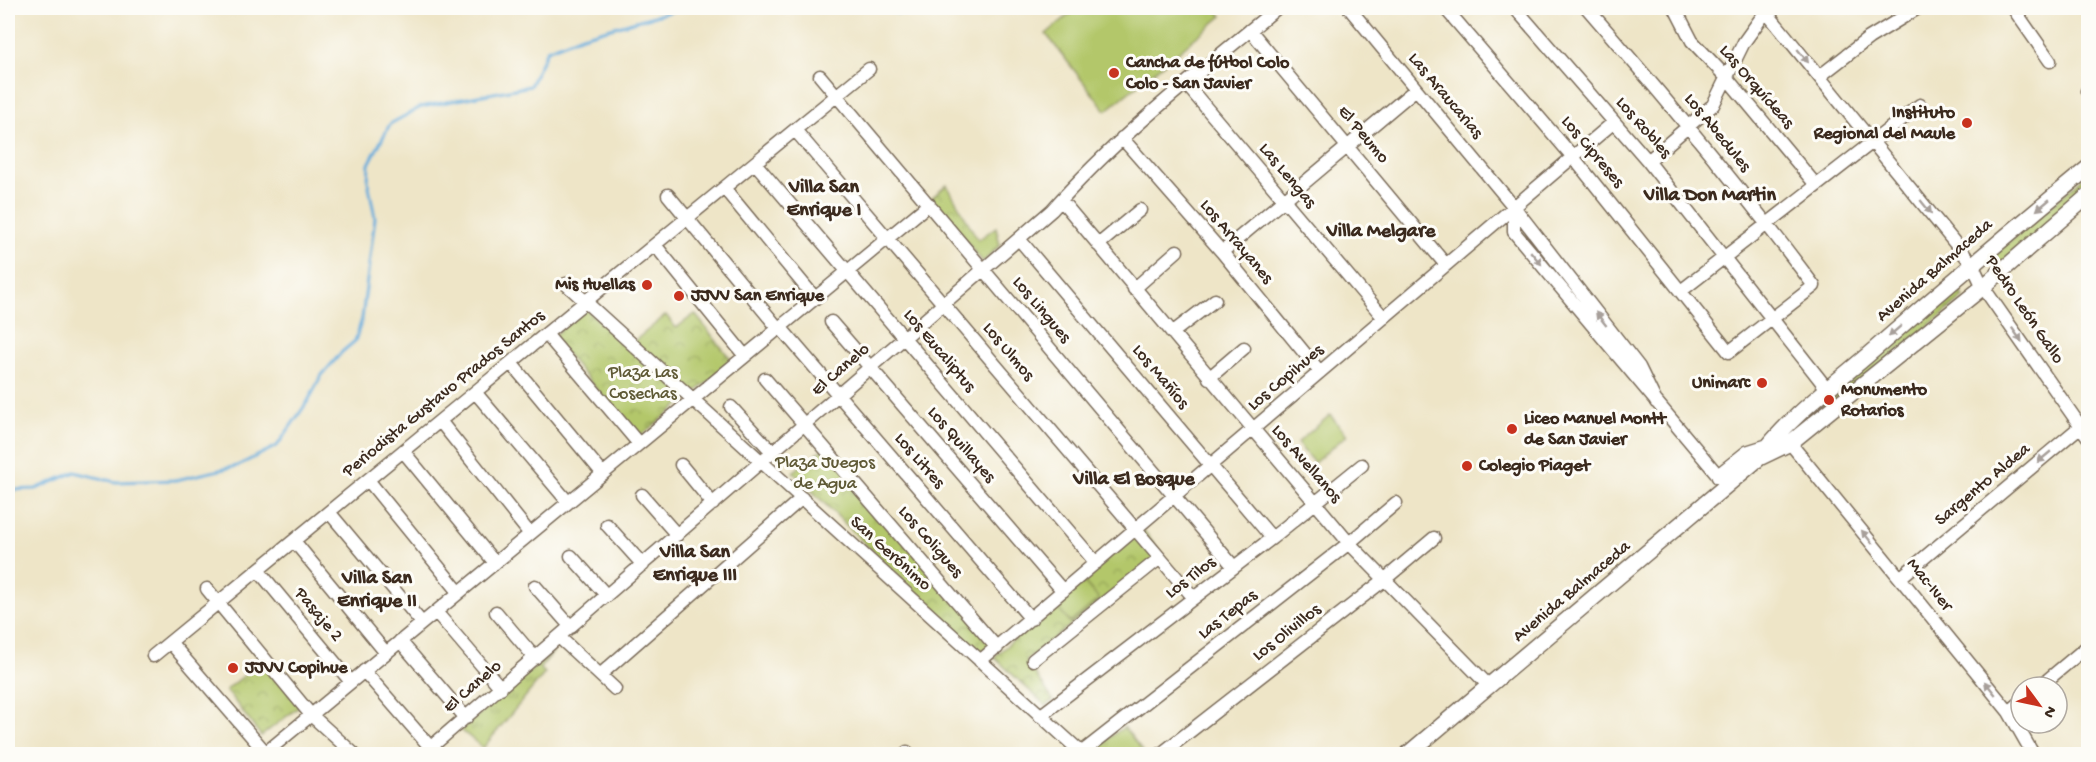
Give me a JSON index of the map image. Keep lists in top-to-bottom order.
{
  "streets": {
    "main road": ["Avenida Balmaceda"],
    "street": [
      "Las Orquídeas",
      "Las Araucarias",
      "Los Robles",
      "Los Abedules",
      "El Peumo",
      "Los Cipreses",
      "Las Lengas",
      "Los Arrayanes",
      "Los Lingues",
      "Pedro León Gallo",
      "Los Eucaliptus",
      "Los Ulmos",
      "El Canelo",
      "Los Mañíos",
      "Los Copihues",
      "Periodista Gustavo Prados Santos",
      "Los Quillayes",
      "Los Litres",
      "Los Avellanos",
      "Sargento Aldea",
      "Los Coligues",
      "San Gerónimo",
      "Los Tilos",
      "Mac-Iver",
      "Pasaje 2",
      "Las Tepas",
      "Los Olivillos"
    ]
  },
  "crossings": [
    ["Las Araucarias", "Los Copihues"],
    ["Los Robles", "Los Abedules"],
    ["Los Robles", "Los Cipreses"],
    ["Los Robles", "Avenida Balmaceda"],
    ["Los Robles", "Los Copihues"],
    ["Los Abedules", "Los Cipreses"],
    ["El Peumo", "El Canelo"],
    ["El Peumo", "Los Copihues"],
    ["Los Cipreses", "Los Copihues"],
    ["Las Lengas", "El Canelo"],
    ["Las Lengas", "Los Copihues"],
    ["Los Arrayanes", "El Canelo"],
    ["Los Arrayanes", "Los Copihues"],
    ["Avenida Balmaceda", "Pedro León Gallo"],
    ["Avenida Balmaceda", "Los Avellanos"],
    ["Avenida Balmaceda", "Mac-Iver"],
    ["Los Lingues", "El Canelo"],
    ["Los Lingues", "Los Copihues"],
    ["Los Lingues", "Periodista Gustavo Prados Santos"],
    ["Los Lingues", "Los Tilos"],
    ["Pedro León Gallo", "Sargento Aldea"],
    ["Los Eucaliptus", "El Canelo"],
    ["Los Eucaliptus", "Los Copihues"],
    ["Los Eucaliptus", "Periodista Gustavo Prados Santos"],
    ["Los Ulmos", "El Canelo"],
    ["Los Ulmos", "Los Copihues"],
    ["Los Ulmos", "Periodista Gustavo Prados Santos"],
    ["Los Ulmos", "Los Tilos"],
    ["El Canelo", "Los Mañíos"],
    ["El Canelo", "Los Quillayes"],
    ["El Canelo", "Los Litres"],
    ["El Canelo", "Los Avellanos"],
    ["El Canelo", "Los Coligues"],
    ["El Canelo", "San Gerónimo"],
    ["Los Mañíos", "Los Copihues"],
    ["Los Mañíos", "Los Tilos"],
    ["Los Copihues", "Los Quillayes"],
    ["Los Copihues", "Los Litres"],
    ["Los Copihues", "Los Avellanos"],
    ["Los Copihues", "Los Coligues"],
    ["Los Copihues", "San Gerónimo"],
    ["Periodista Gustavo Prados Santos", "Los Litres"],
    ["Periodista Gustavo Prados Santos", "San Gerónimo"],
    ["Periodista Gustavo Prados Santos", "Pasaje 2"],
    ["Los Avellanos", "Los Tilos"],
    ["Los Avellanos", "Las Tepas"],
    ["Los Avellanos", "Los Olivillos"],
    ["Sargento Aldea", "Mac-Iver"],
    ["San Gerónimo", "Los Tilos"],
    ["San Gerónimo", "Las Tepas"]
  ],
  "one_way": ["Pedro León Gallo", "Sargento Aldea", "Mac-Iver"],
  "districts": [
    "Villa San Enrique I",
    "Villa Don Martin",
    "Villa Melgare",
    "Villa El Bosque",
    "Villa San Enrique III",
    "Villa San Enrique II"
  ],
  "parks": ["Plaza Las Cosechas", "Plaza Juegos de Agua"],
  "places": [
    "Cancha de fútbol Colo Colo - San Javier",
    "Instituto Regional del Maule",
    "Mis Huellas",
    "JJVV San Enrique",
    "Unimarc",
    "Monumento Rotarios",
    "Liceo Manuel Montt de San Javier",
    "Colegio Piaget",
    "JJVV Copihue"
  ],
  "north": "bottom right"
}
